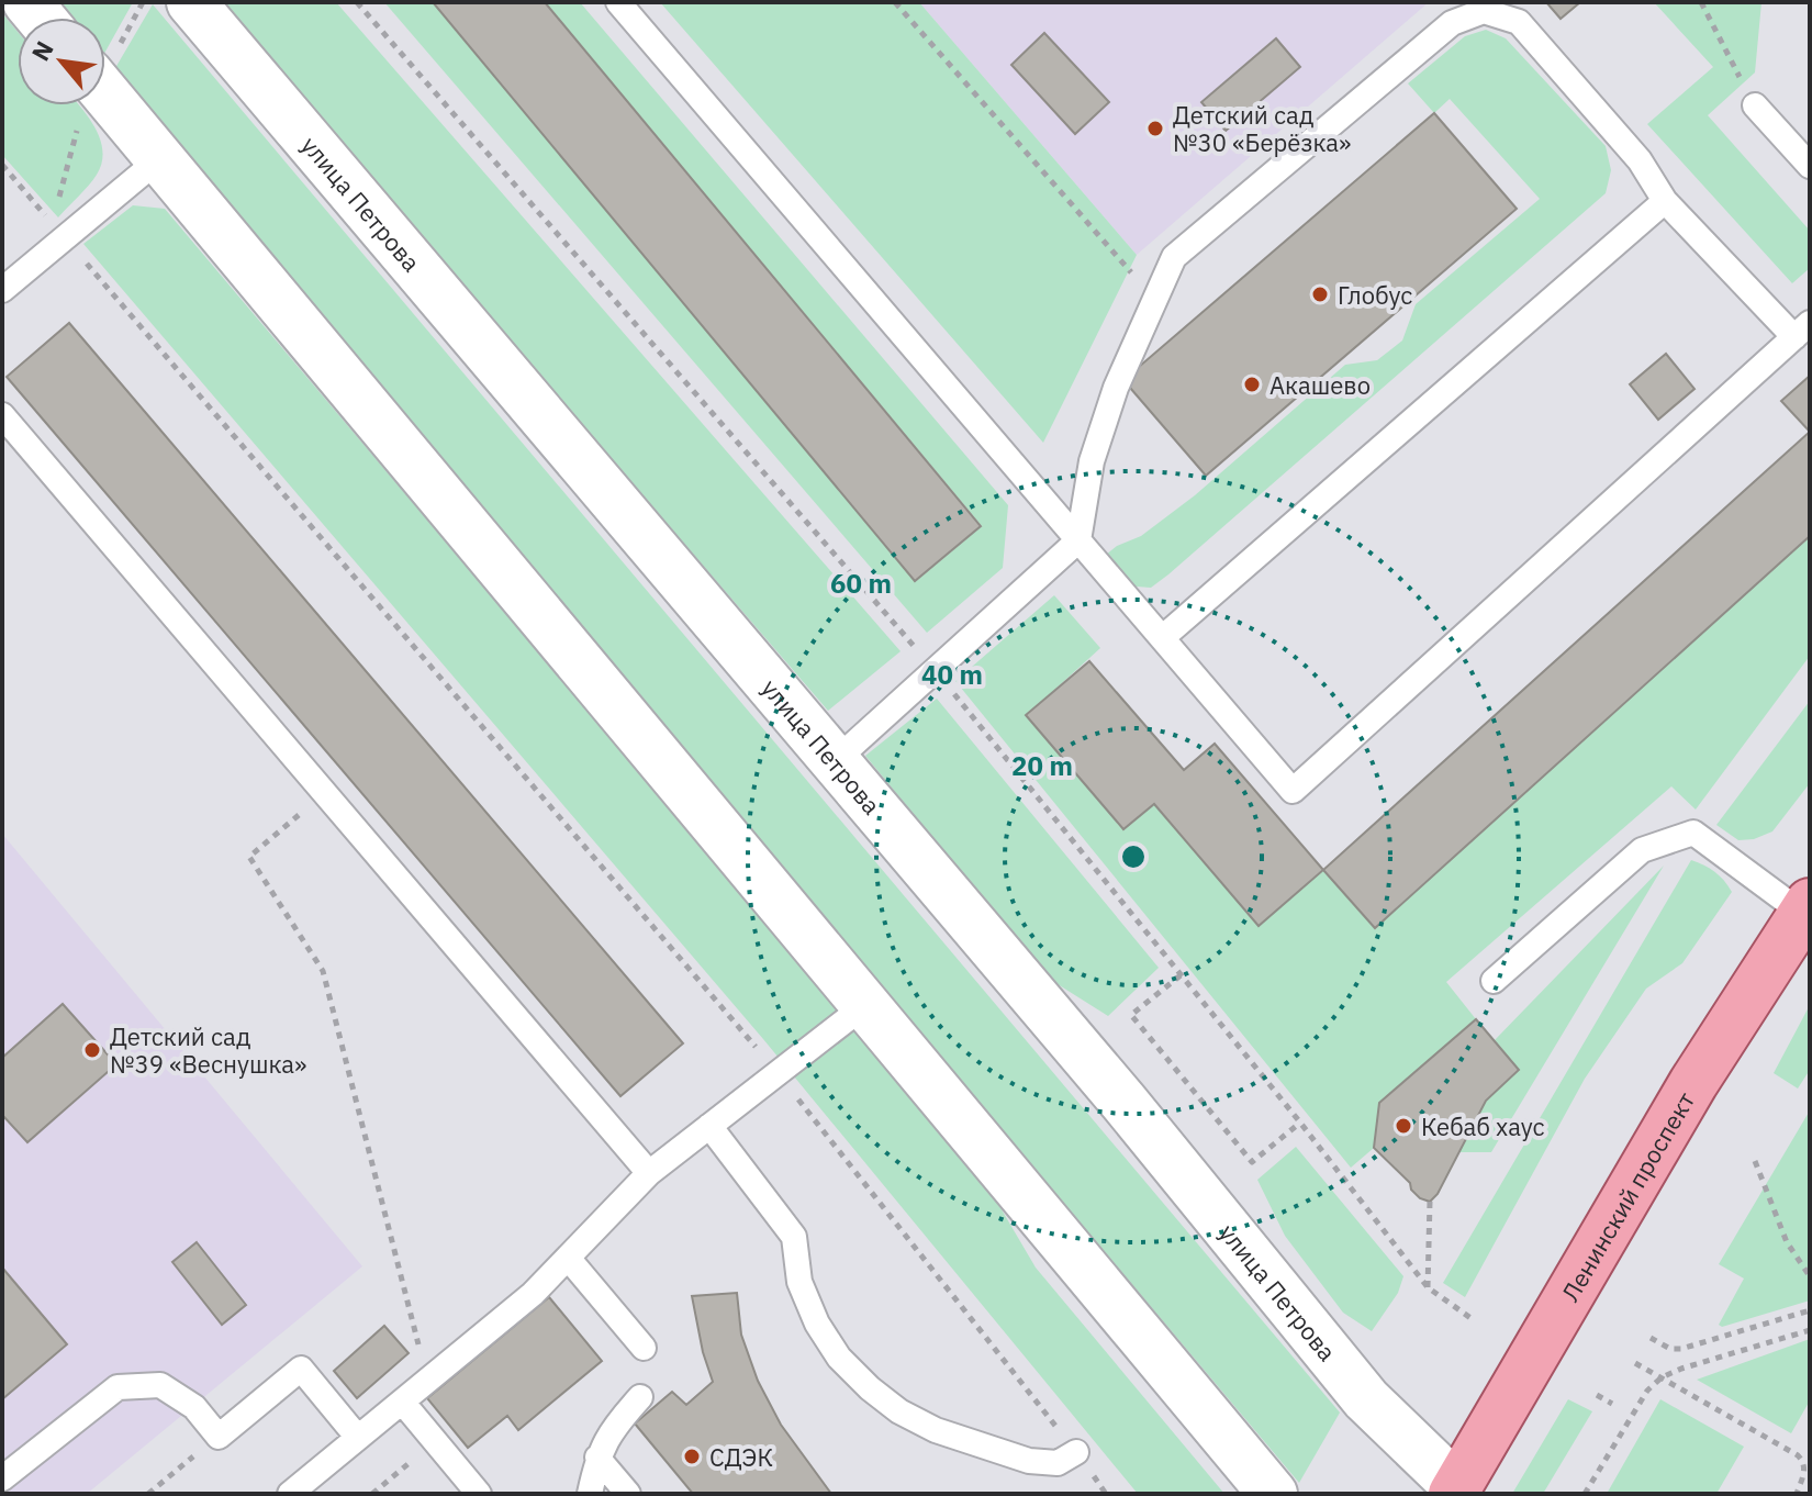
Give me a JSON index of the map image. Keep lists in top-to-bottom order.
{
  "streets": {
    "main road": ["улица Петрова", "Ленинский проспект"]
  },
  "crossings": [
    ["улица Петрова", "Ленинский проспект"]
  ],
  "places": [
    "Детский сад №30 «Берёзка»",
    "Глобус",
    "Акашево",
    "Детский сад №39 «Веснушка»",
    "Кебаб хаус",
    "СДЭК"
  ],
  "north": "top left",
  "rings": ["60 m", "40 m", "20 m"]
}
